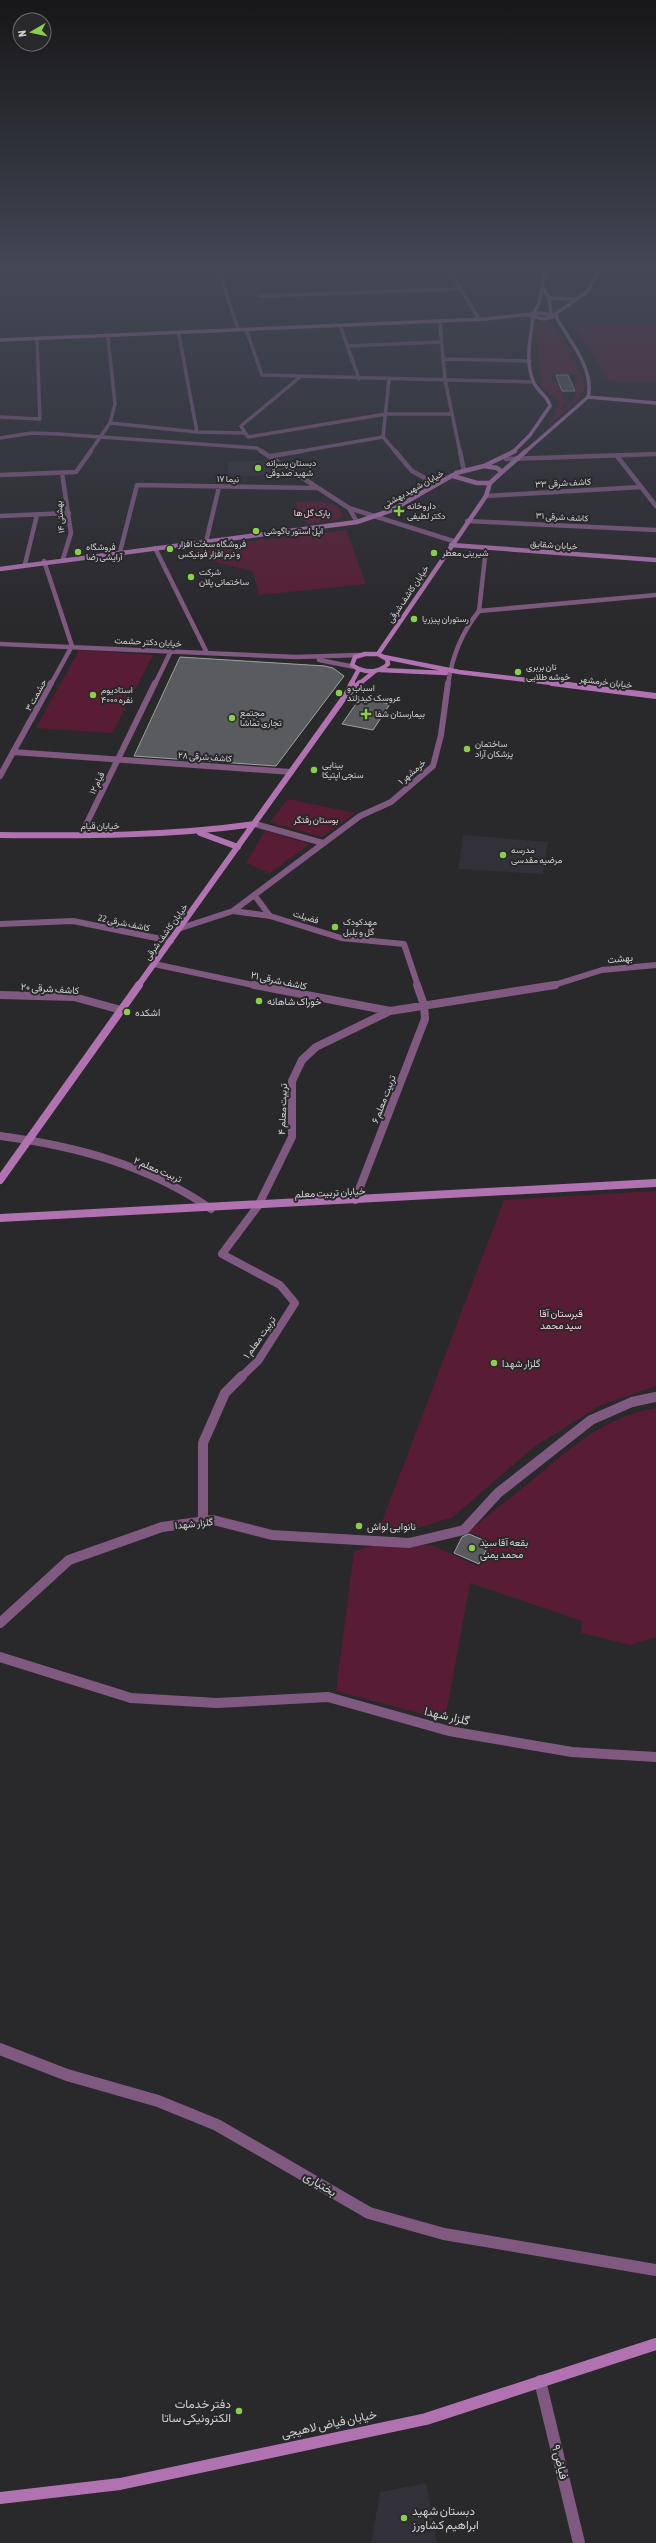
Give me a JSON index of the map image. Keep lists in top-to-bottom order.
{
  "streets": {
    "main road": [
      "خیابان شهید بهشتی",
      "خیابان شقایق",
      "خیابان کاشف شرقی",
      "خیابان خرمشهر",
      "خیابان قیام",
      "خیابان تربیت معلم",
      "خیابان فیاض لاهیجی"
    ],
    "street": [
      "نیما ۱۷",
      "کاشف شرقی ۳۳",
      "بهشتی ۱۴",
      "کاشف شرقی ۳۱",
      "خیابان دکتر حشمت",
      "حشمت ۳",
      "کاشف شرقی ۲۸",
      "خرمشهر ۱",
      "قیام ۱۲",
      "فضیلت",
      "کاشف شرقی 22",
      "بهشت",
      "کاشف شرقی ۲۱",
      "کاشف شرقی ۲۰",
      "تربیت معلم ۶",
      "تربیت معلم ۴",
      "تربیت معلم ۲",
      "تربیت معلم ۱",
      "گلزار شهدا",
      "بختیاری",
      "فیاض ۹"
    ]
  },
  "crossings": [
    ["نیما ۱۷", "خیابان شهید بهشتی"],
    ["کاشف شرقی ۳۳", "خیابان کاشف شرقی"],
    ["خیابان شهید بهشتی", "بهشتی ۱۴"],
    ["کاشف شرقی ۳۱", "خیابان کاشف شرقی"],
    ["خیابان شقایق", "خیابان کاشف شرقی"],
    ["خیابان کاشف شرقی", "کاشف شرقی ۲۸"],
    ["خیابان کاشف شرقی", "خیابان قیام"],
    ["خیابان کاشف شرقی", "فضیلت"],
    ["خیابان کاشف شرقی", "کاشف شرقی 22"],
    ["خیابان کاشف شرقی", "کاشف شرقی ۲۱"],
    ["خیابان کاشف شرقی", "کاشف شرقی ۲۰"],
    ["خیابان کاشف شرقی", "تربیت معلم ۲"],
    ["خیابان دکتر حشمت", "حشمت ۳"],
    ["خیابان دکتر حشمت", "قیام ۱۲"],
    ["خیابان خرمشهر", "خرمشهر ۱"],
    ["حشمت ۳", "کاشف شرقی ۲۸"],
    ["کاشف شرقی ۲۸", "قیام ۱۲"],
    ["خرمشهر ۱", "فضیلت"],
    ["قیام ۱۲", "خیابان قیام"],
    ["فضیلت", "بهشت"],
    ["فضیلت", "کاشف شرقی ۲۱"],
    ["فضیلت", "تربیت معلم ۶"],
    ["بهشت", "کاشف شرقی ۲۱"],
    ["بهشت", "تربیت معلم ۶"],
    ["کاشف شرقی ۲۱", "تربیت معلم ۶"],
    ["کاشف شرقی ۲۱", "تربیت معلم ۴"],
    ["تربیت معلم ۶", "خیابان تربیت معلم"],
    ["تربیت معلم ۴", "خیابان تربیت معلم"],
    ["تربیت معلم ۴", "تربیت معلم ۱"],
    ["تربیت معلم ۲", "خیابان تربیت معلم"],
    ["خیابان تربیت معلم", "تربیت معلم ۱"],
    ["تربیت معلم ۱", "گلزار شهدا"],
    ["خیابان فیاض لاهیجی", "فیاض ۹"]
  ],
  "parks": ["پارک گل ها", "بوستان رفتگر", "قبرستان آقا سید محمد"],
  "places": {
    "other": [
      "دبستان پسرانه شهید صدوقی",
      "اپل استور باگوشی",
      "فروشگاه سخت افزار و نرم افزار فونیکس",
      "فروشگاه آرایشی رضا",
      "شیرینی معطر",
      "شرکت ساختمانی پلان",
      "رستوران پیزریا",
      "نان بربری خوشه طلایی",
      "اسباب و عروسک کیدزلند",
      "استادیوم ۴۰۰۰ نفره",
      "مجتمع تجاری تماشا",
      "ساختمان پزشکان آراد",
      "بینایی سنجی اپتیکا",
      "مدرسه مرضیه مقدسی",
      "مهدکودک گل و بلبل",
      "خوراک شاهانه",
      "اشکده",
      "گلزار شهدا",
      "نانوایی لواش",
      "بقعه آقا سید محمد یمنی",
      "دفتر خدمات الکترونیکی ساتا",
      "دبستان شهید ابراهیم کشاورز"
    ],
    "health": ["داروخانه دکتر لطیفی", "بیمارستان شفا"]
  },
  "north": "left"
}
